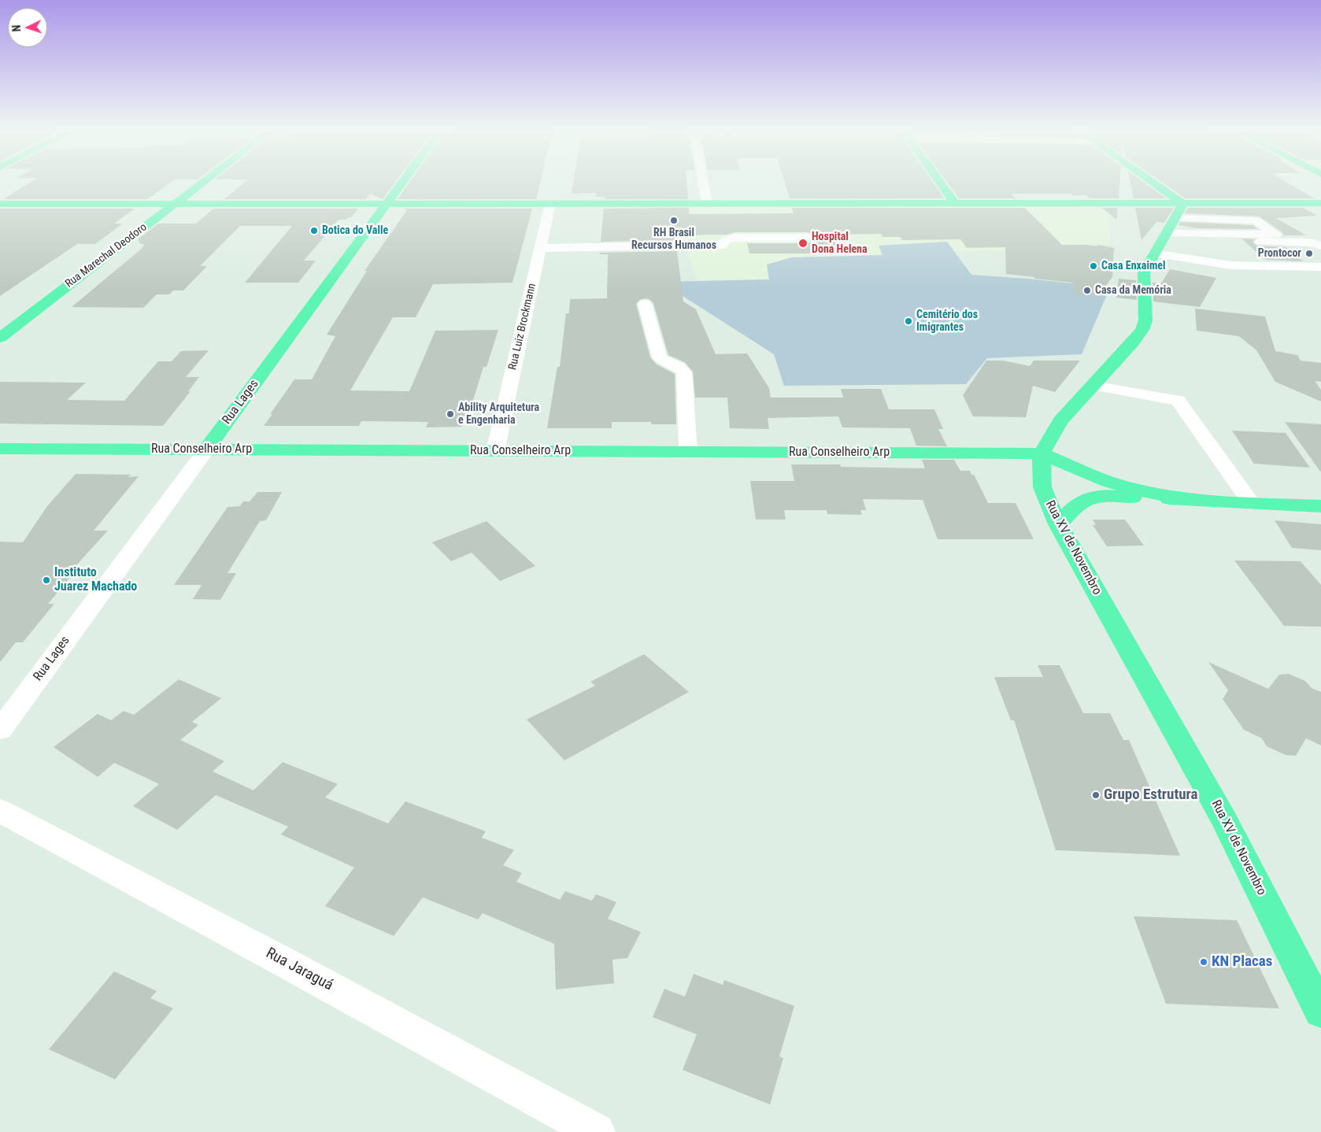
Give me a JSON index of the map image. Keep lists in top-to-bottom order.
{
  "streets": {
    "main road": [
      "Rua Marechal Deodoro",
      "Rua Lages",
      "Rua Conselheiro Arp",
      "Rua XV de Novembro"
    ],
    "street": ["Rua Luiz Brockmann", "Rua Jaraguá"]
  },
  "crossings": [
    ["Rua Luiz Brockmann", "Rua Conselheiro Arp"],
    ["Rua Lages", "Rua Conselheiro Arp"],
    ["Rua Conselheiro Arp", "Rua XV de Novembro"]
  ],
  "places": [
    "RH Brasil Recursos Humanos",
    "Botica do Valle",
    "Hospital Dona Helena",
    "Prontocor",
    "Casa Enxaimel",
    "Casa da Memória",
    "Cemitério dos Imigrantes",
    "Ability Arquitetura e Engenharia",
    "Instituto Juarez Machado",
    "Grupo Estrutura",
    "KN Placas"
  ],
  "north": "left"
}
